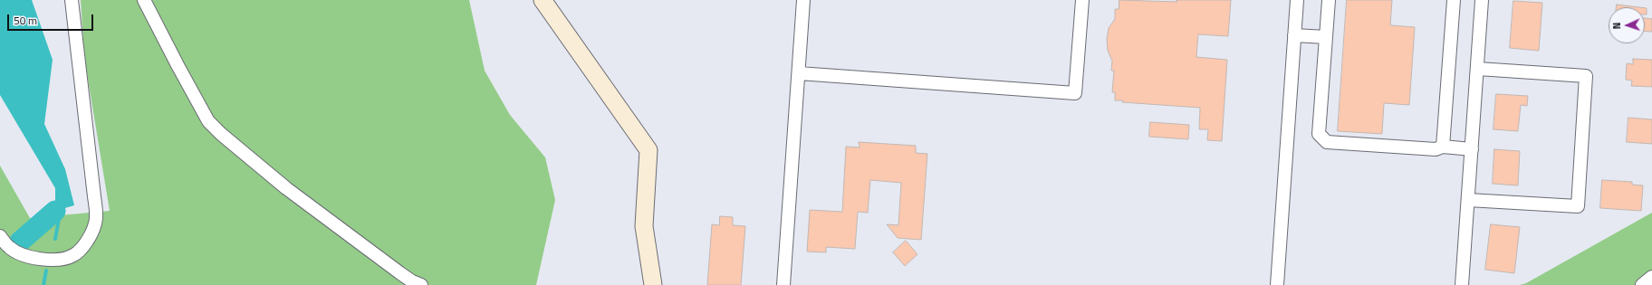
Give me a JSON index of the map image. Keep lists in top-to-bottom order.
{
  "scale_bar": "50 m",
  "north": "left"
}
